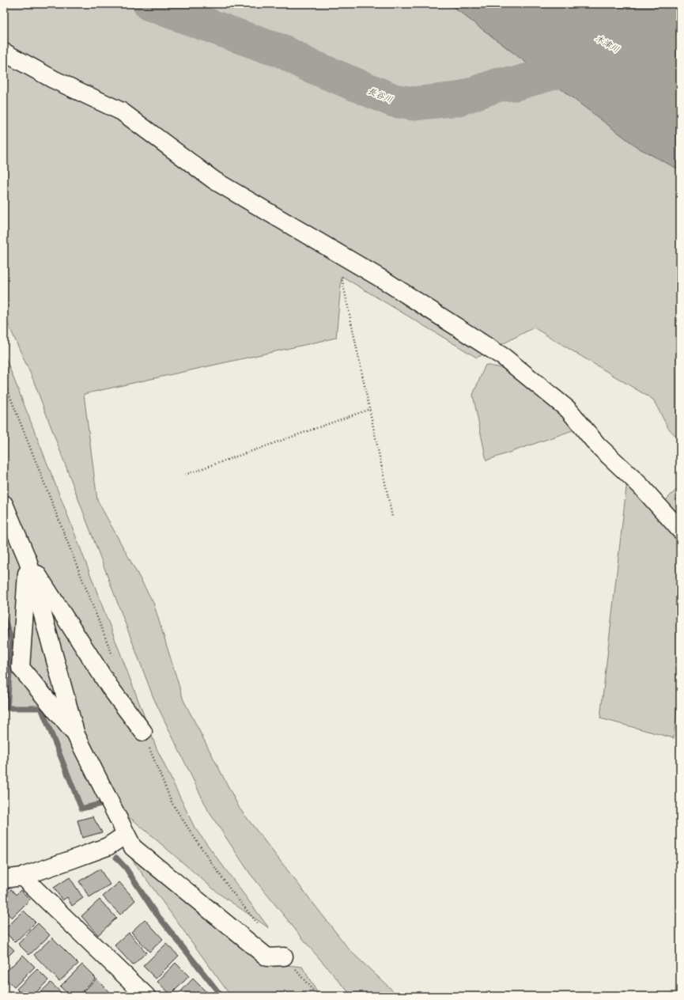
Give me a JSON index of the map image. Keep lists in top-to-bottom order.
{
  "water": ["木津川", "長谷川"]
}
